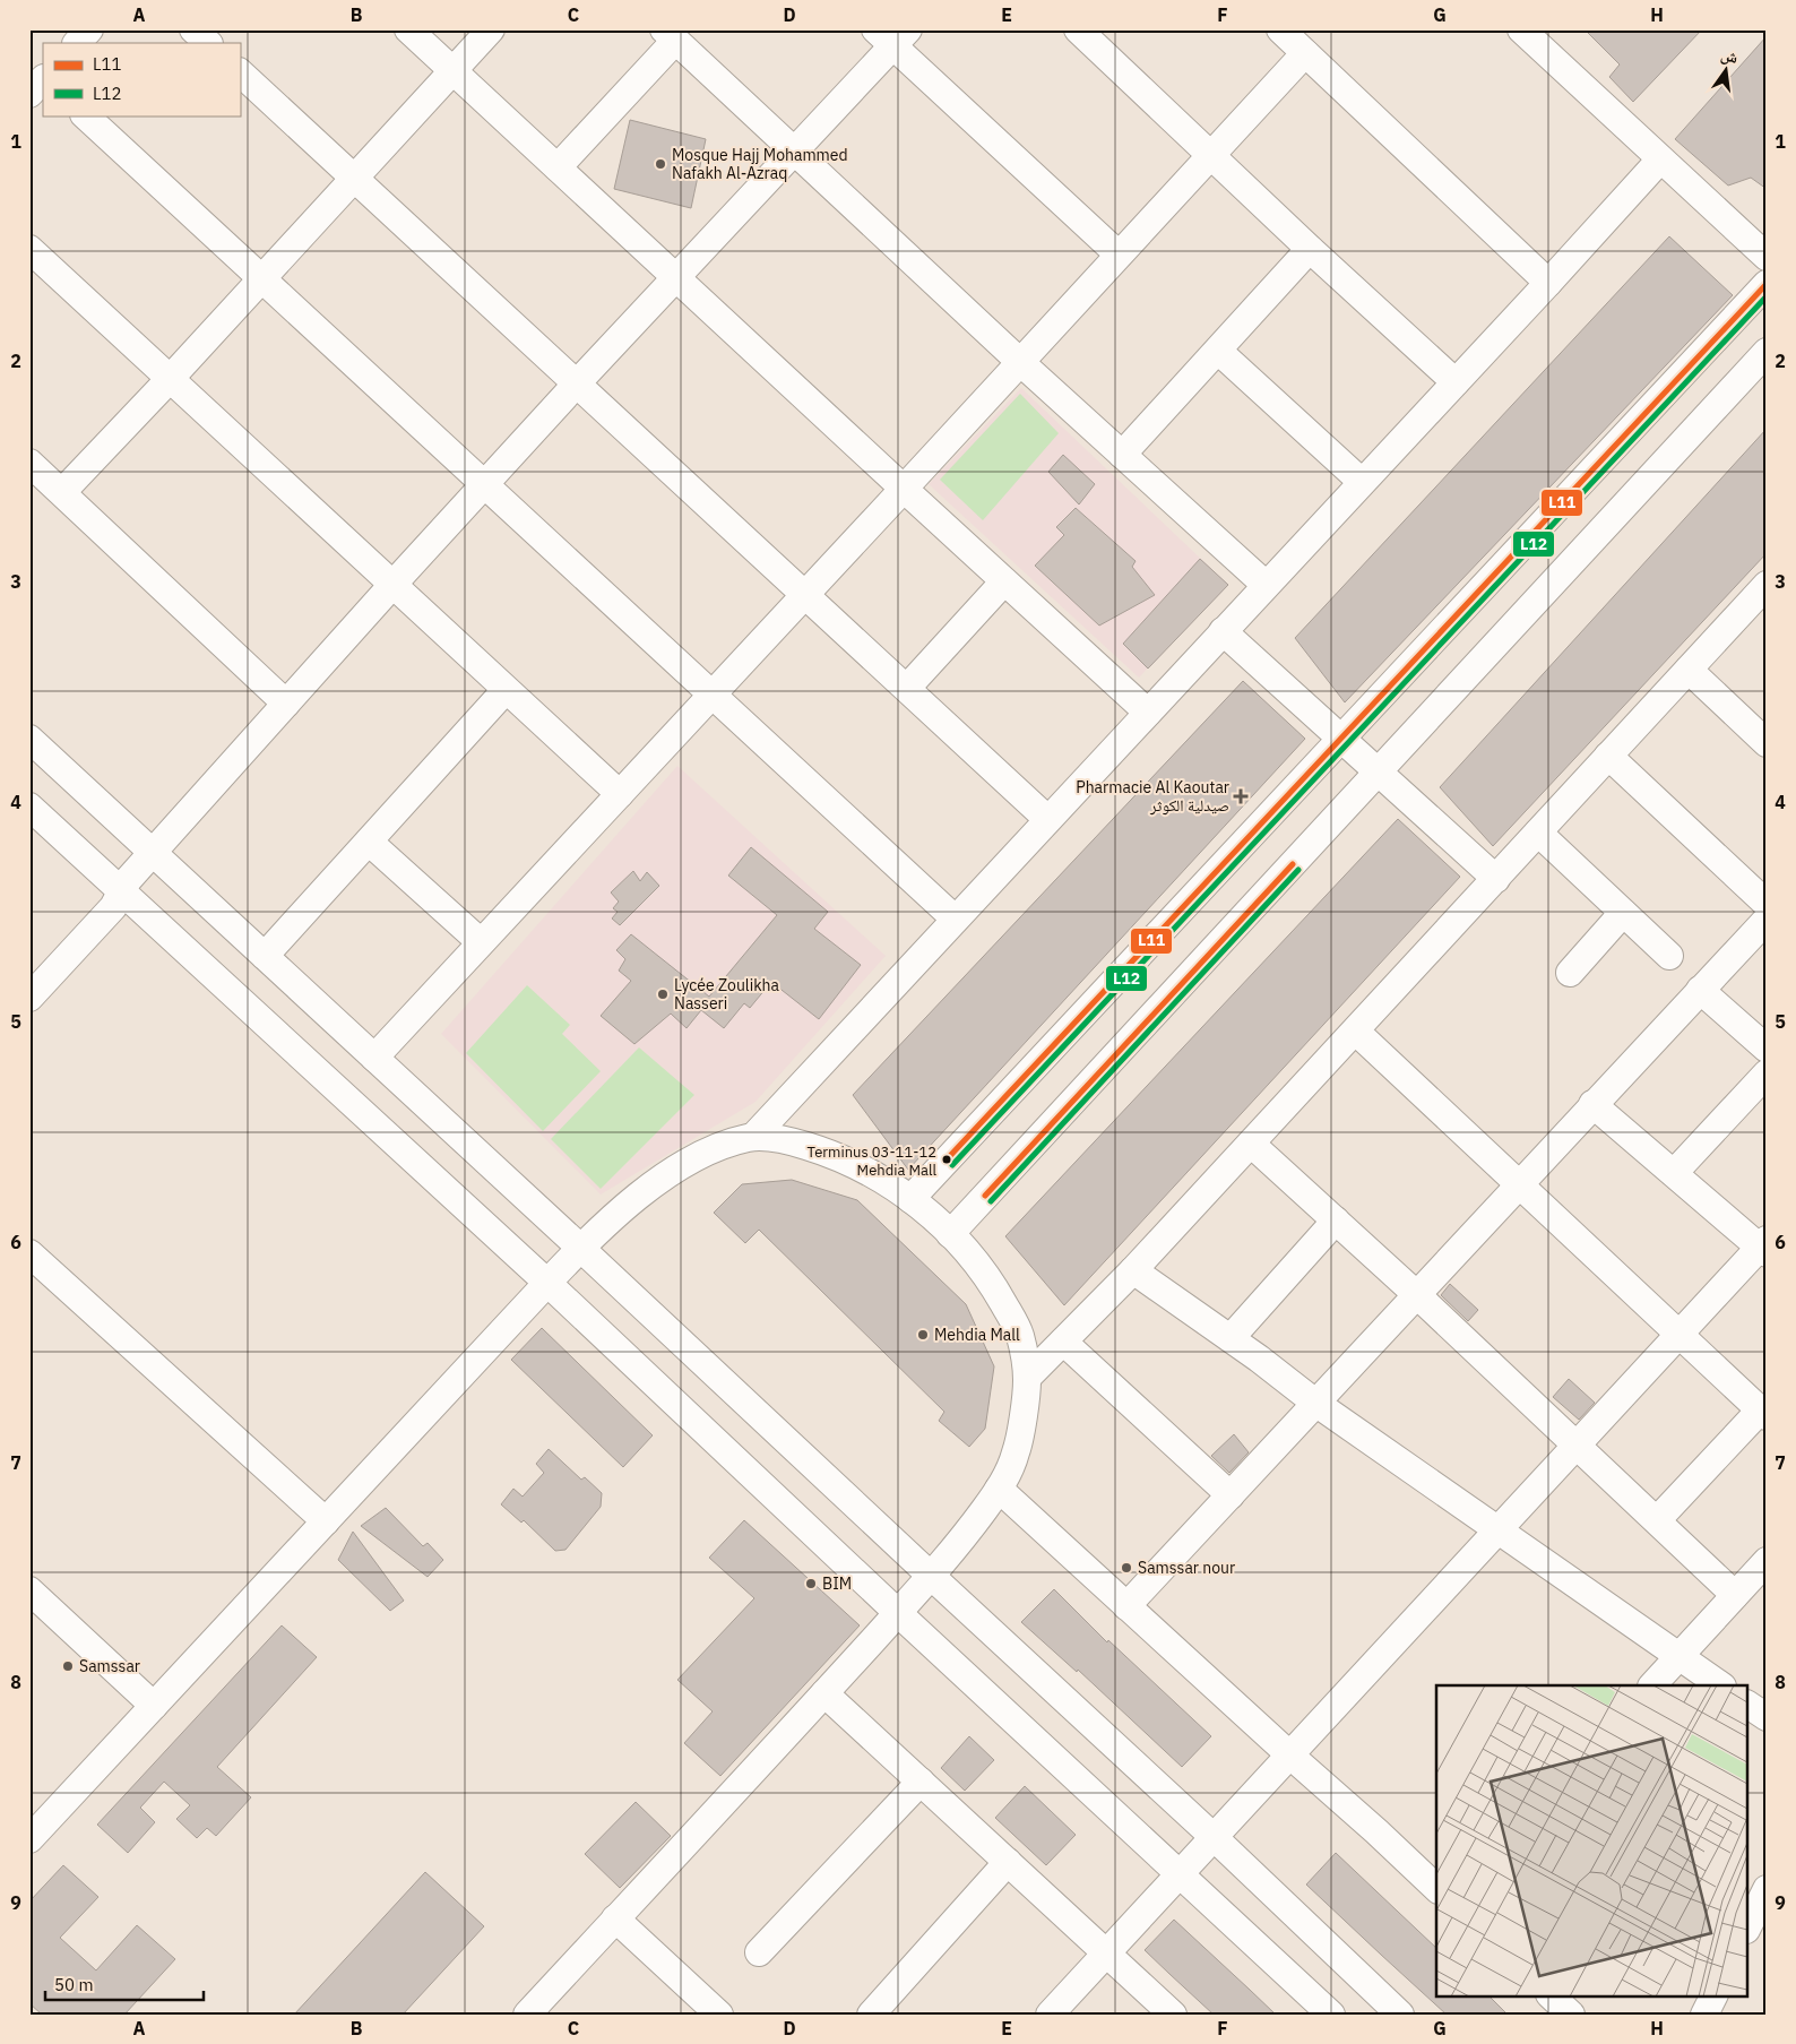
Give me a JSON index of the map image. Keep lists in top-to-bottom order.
{
  "places": {
    "other": [
      "Mosque Hajj Mohammed Nafakh Al-Azraq",
      "Lycée Zoulikha Nasseri",
      "Terminus 03-11-12 Mehdia Mall",
      "Mehdia Mall",
      "Samssar nour",
      "BIM",
      "Samssar"
    ],
    "health": ["Pharmacie Al Kaoutar صيدلية الكوثر"]
  },
  "lines": ["transit line L11", "transit line L12"],
  "legend": ["L11", "L12"],
  "scale_bar": "50 m",
  "north": "top",
  "grid": {
    "columns": [
      "A",
      "B",
      "C",
      "D",
      "E",
      "F",
      "G",
      "H"
    ],
    "rows": [
      "1",
      "2",
      "3",
      "4",
      "5",
      "6",
      "7",
      "8",
      "9"
    ]
  }
}
